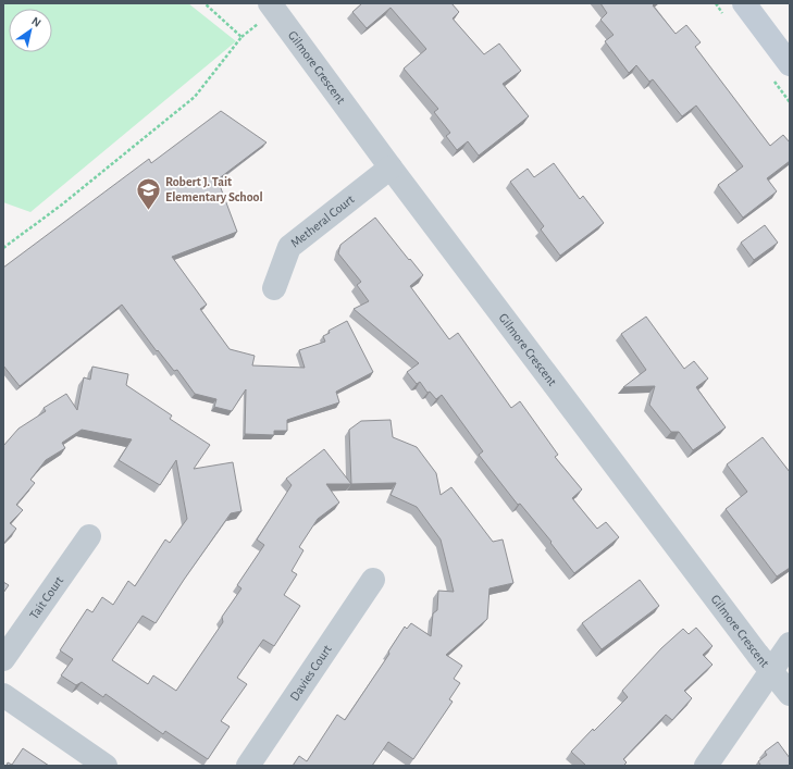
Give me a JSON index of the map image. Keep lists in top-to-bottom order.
{
  "streets": {
    "street": [
      "Gilmore Crescent",
      "Metheral Court",
      "Tait Court",
      "Davies Court"
    ]
  },
  "crossings": [
    ["Gilmore Crescent", "Metheral Court"]
  ],
  "places": {
    "school or university": ["Robert J. Tait Elementary School"]
  },
  "north": "top right"
}
